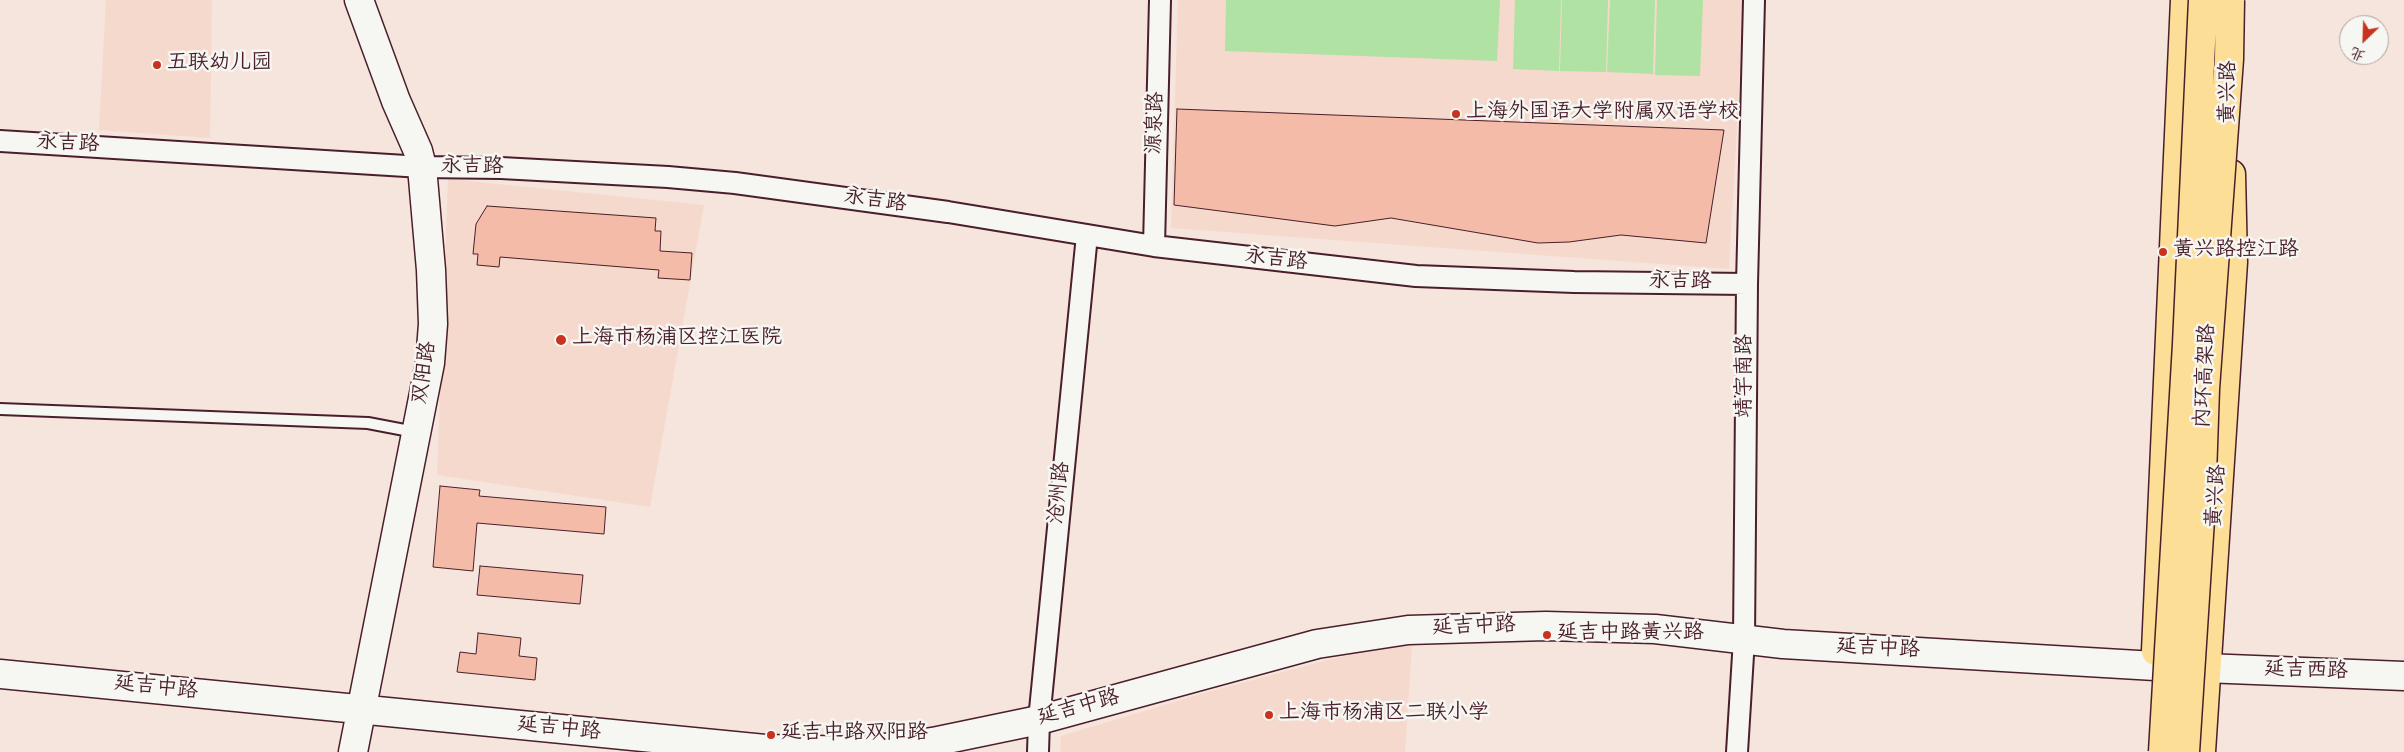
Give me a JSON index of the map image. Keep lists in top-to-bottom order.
{
  "streets": {
    "main road": ["黄兴路", "内环高架路"],
    "street": [
      "源泉路",
      "永吉路",
      "双阳路",
      "靖宇南路",
      "沧州路",
      "延吉中路",
      "延吉西路"
    ]
  },
  "crossings": [
    ["黄兴路", "内环高架路"],
    ["黄兴路", "延吉中路"],
    ["黄兴路", "延吉西路"],
    ["源泉路", "永吉路"],
    ["永吉路", "双阳路"],
    ["永吉路", "靖宇南路"],
    ["永吉路", "沧州路"],
    ["双阳路", "延吉中路"],
    ["靖宇南路", "延吉中路"],
    ["沧州路", "延吉中路"],
    ["延吉中路", "延吉西路"]
  ],
  "places": [
    "五联幼儿园",
    "上海外国语大学附属双语学校",
    "黄兴路控江路",
    "上海市杨浦区控江医院",
    "延吉中路黄兴路",
    "上海市杨浦区二联小学",
    "延吉中路双阳路"
  ],
  "north": "bottom left"
}
